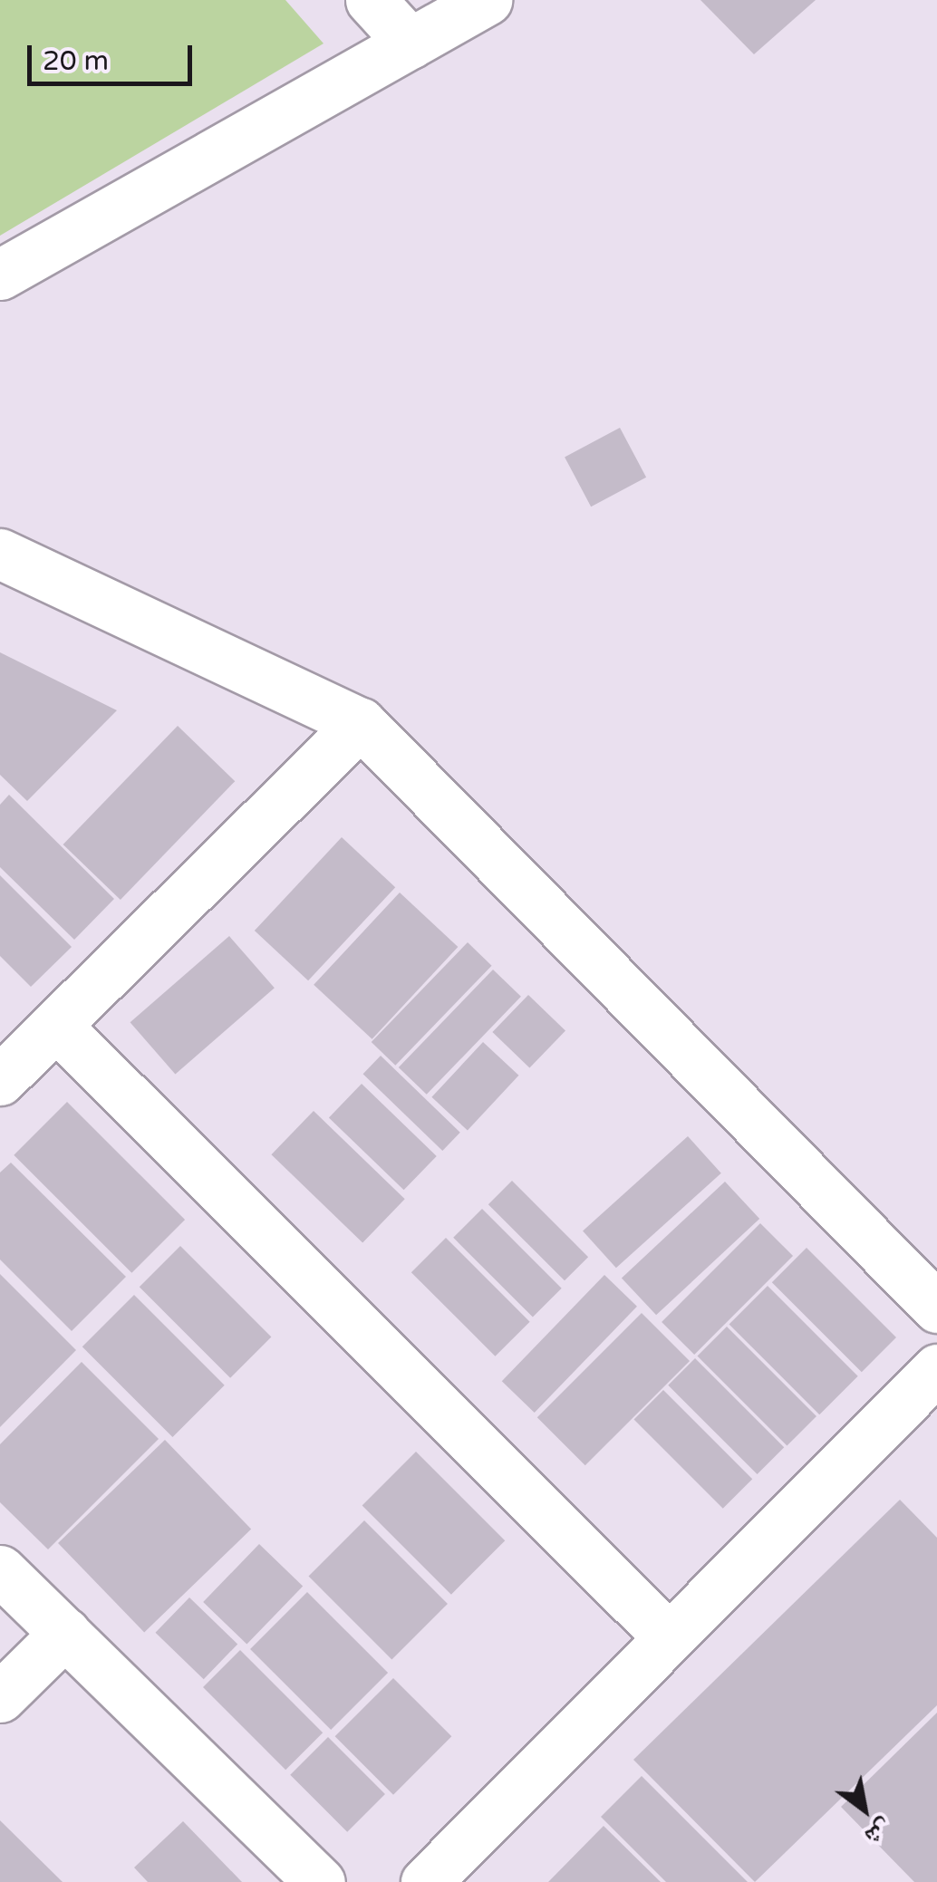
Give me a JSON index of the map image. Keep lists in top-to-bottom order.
{
  "scale_bar": "20 m",
  "north": "bottom right"
}
